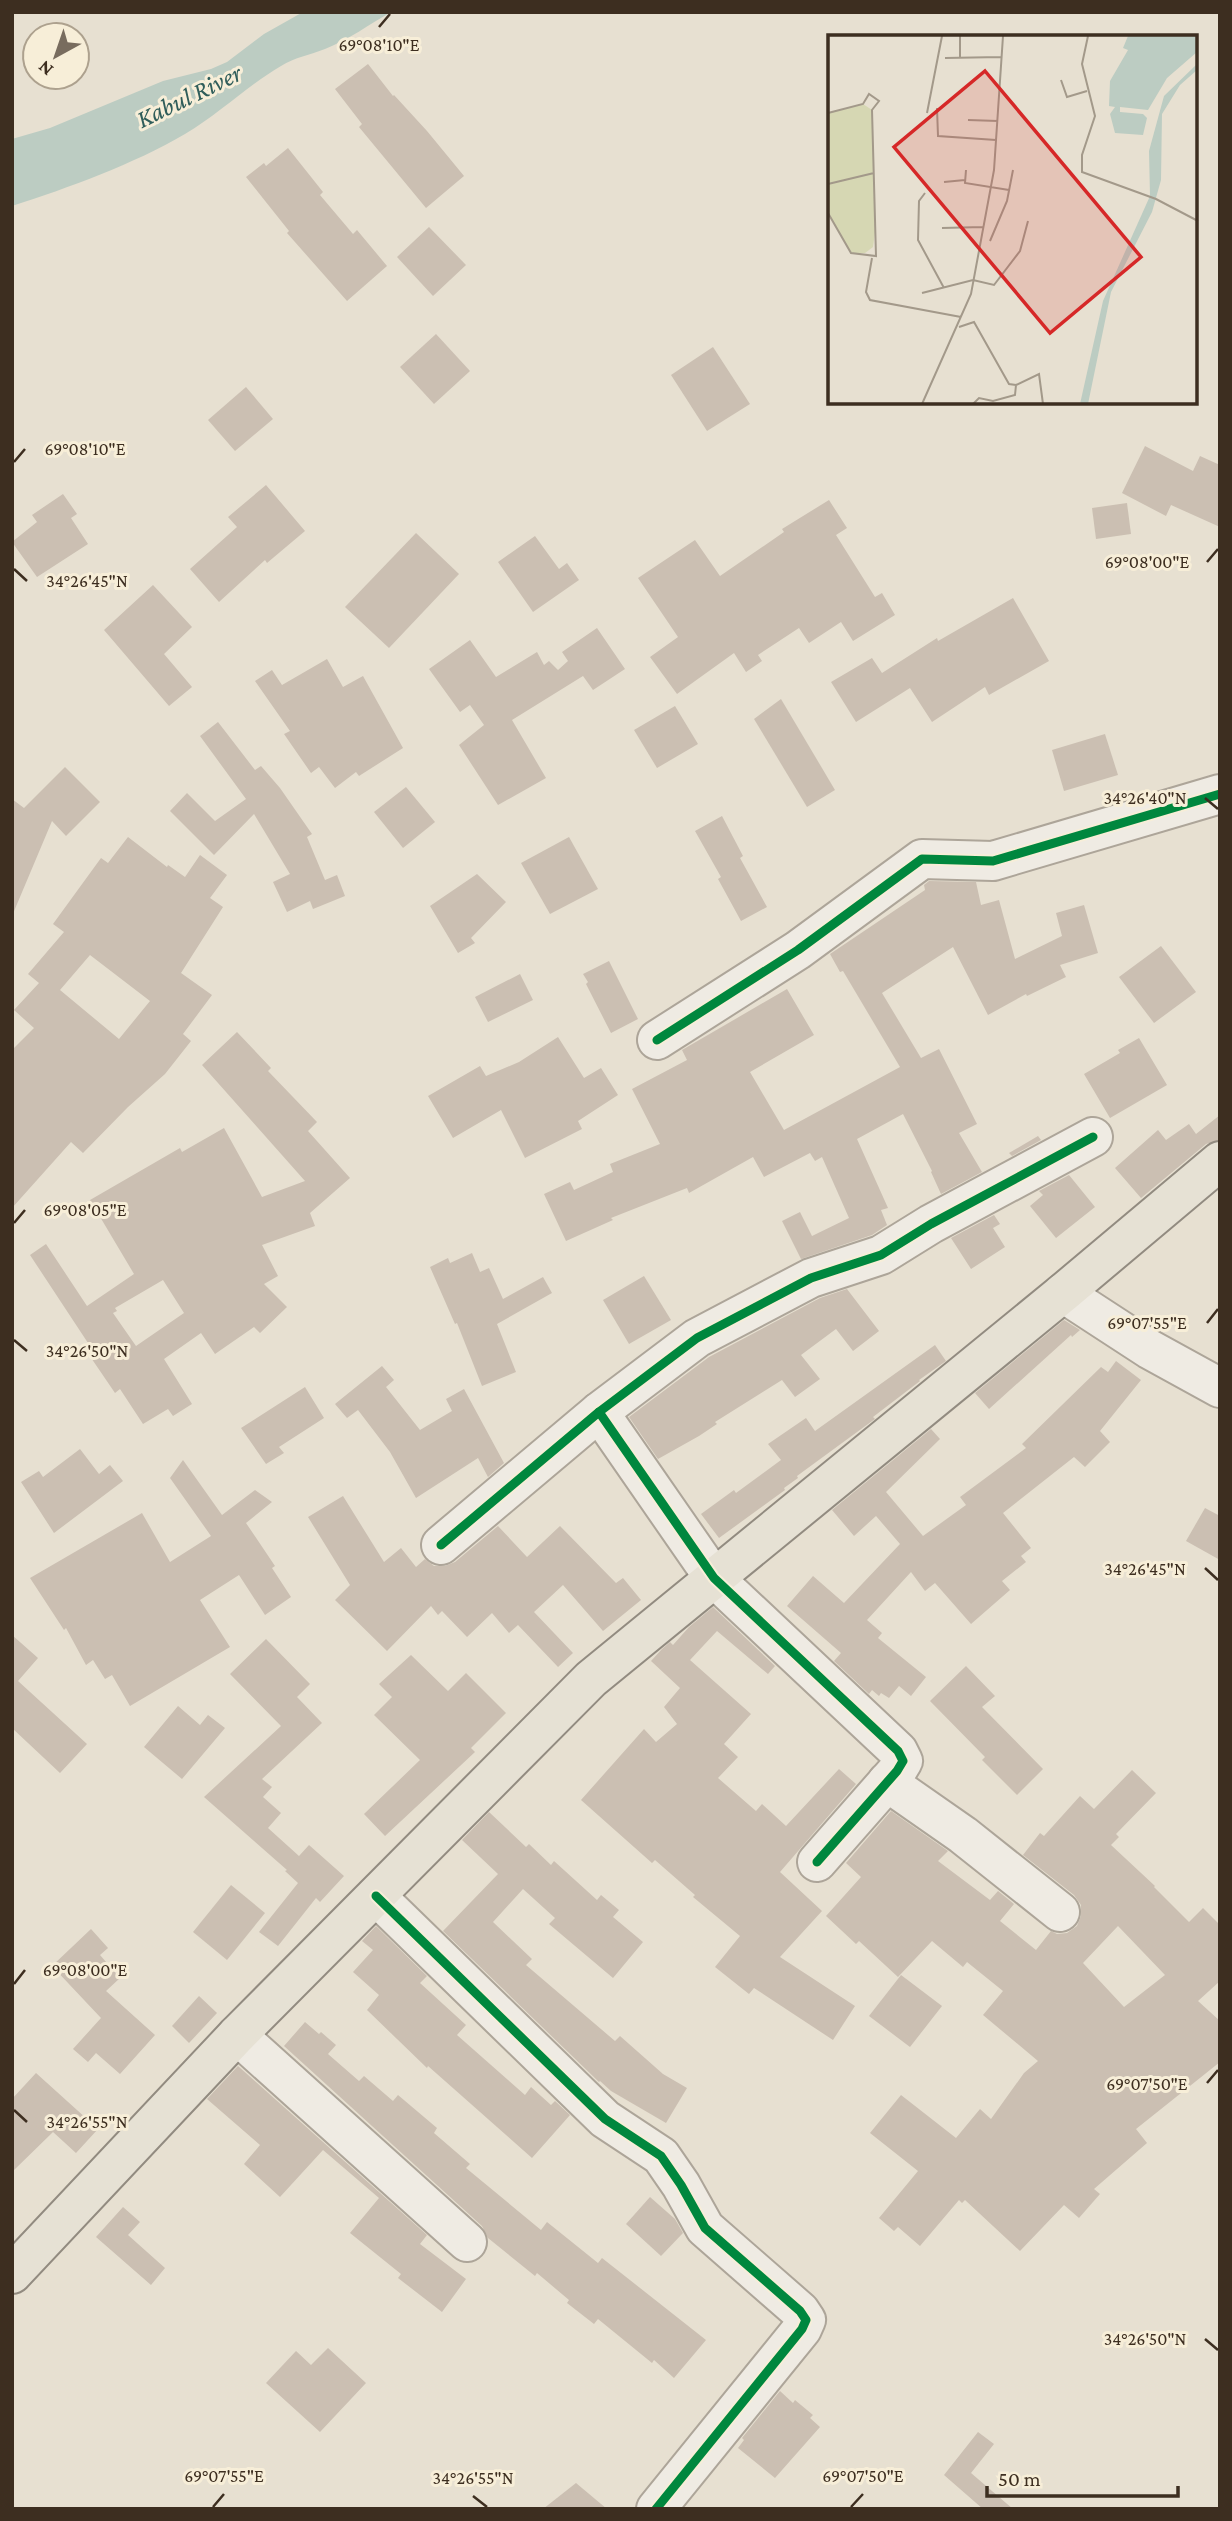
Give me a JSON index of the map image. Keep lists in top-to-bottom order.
{
  "water": ["Kabul River"],
  "scale_bar": "50 m",
  "north": "bottom left",
  "coordinates": [
    "69°08'10\"E",
    "69°08'00\"E",
    "34°26'45\"N",
    "34°26'40\"N",
    "69°08'05\"E",
    "69°07'55\"E",
    "34°26'50\"N",
    "69°07'50\"E",
    "34°26'55\"N"
  ]
}
